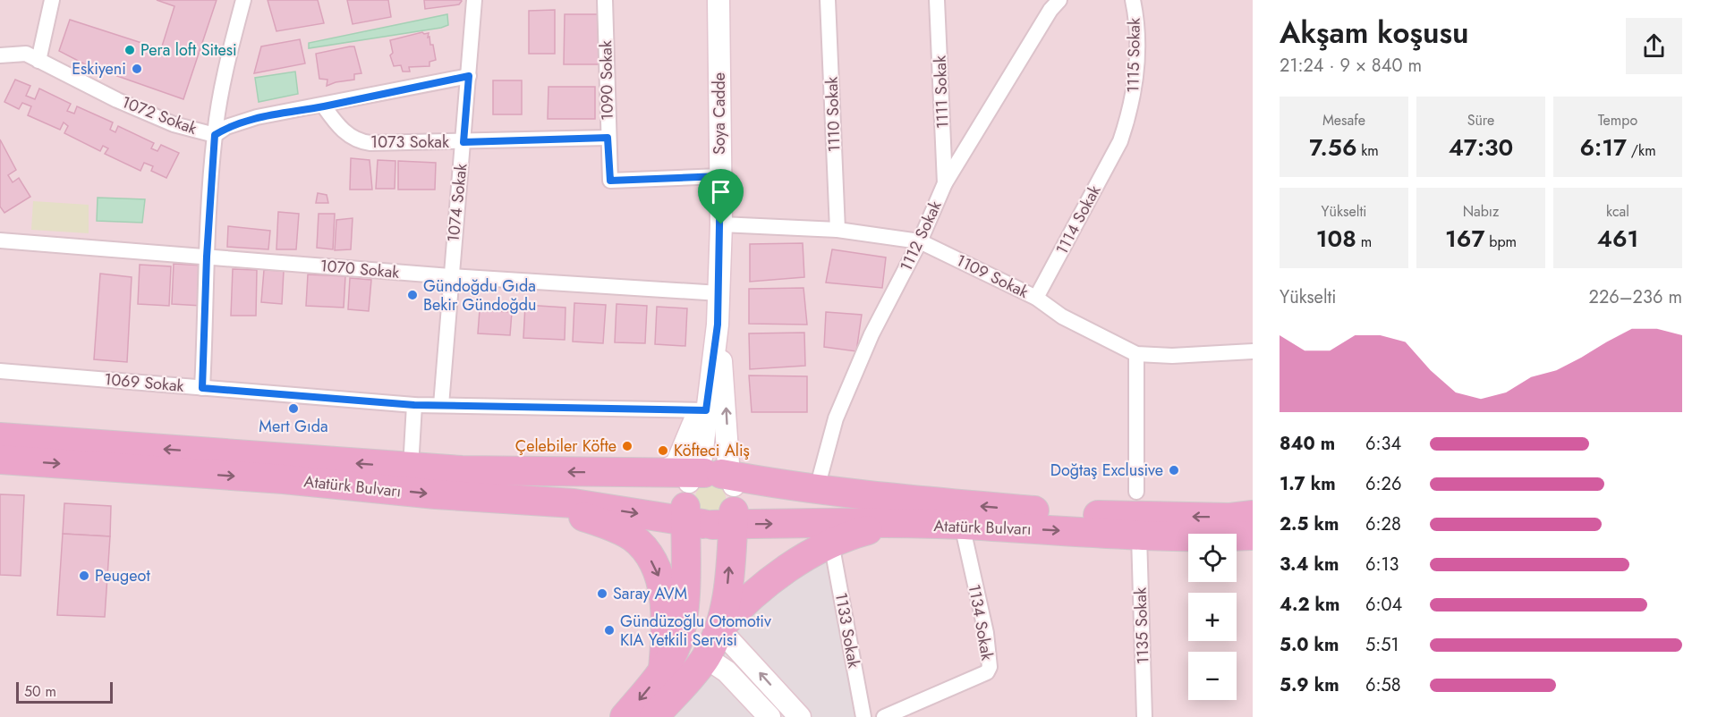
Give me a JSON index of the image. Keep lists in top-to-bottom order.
{
  "streets": {
    "highway": ["Atatürk Bulvarı"],
    "main road": ["Soya Cadde"],
    "street": [
      "1115 Sokak",
      "1090 Sokak",
      "1111 Sokak",
      "1110 Sokak",
      "1072 Sokak",
      "1073 Sokak",
      "1074 Sokak",
      "1114 Sokak",
      "1112 Sokak",
      "1070 Sokak",
      "1109 Sokak",
      "1069 Sokak",
      "1134 Sokak",
      "1135 Sokak",
      "1133 Sokak"
    ]
  },
  "crossings": [
    ["1115 Sokak", "1114 Sokak"],
    ["1090 Sokak", "Soya Cadde"],
    ["1090 Sokak", "1073 Sokak"],
    ["1111 Sokak", "1112 Sokak"],
    ["Soya Cadde", "1070 Sokak"],
    ["Soya Cadde", "1109 Sokak"],
    ["Soya Cadde", "1069 Sokak"],
    ["Soya Cadde", "Atatürk Bulvarı"],
    ["1110 Sokak", "1109 Sokak"],
    ["1072 Sokak", "1073 Sokak"],
    ["1072 Sokak", "1074 Sokak"],
    ["1073 Sokak", "1074 Sokak"],
    ["1074 Sokak", "1070 Sokak"],
    ["1074 Sokak", "1069 Sokak"],
    ["1114 Sokak", "1109 Sokak"],
    ["1112 Sokak", "1109 Sokak"],
    ["1112 Sokak", "Atatürk Bulvarı"],
    ["Atatürk Bulvarı", "1134 Sokak"],
    ["Atatürk Bulvarı", "1135 Sokak"]
  ],
  "places": [
    "Pera loft Sitesi",
    "Eskiyeni",
    "Gündoğdu Gıda Bekir Gündoğdu",
    "Mert Gıda",
    "Çelebiler Köfte",
    "Köfteci Aliş",
    "Doğtaş Exclusive",
    "Peugeot",
    "Saray AVM",
    "Gündüzoğlu Otomotiv KIA Yetkili Servisi"
  ],
  "scale_bar": "50 m",
  "page": {
    "heading": ["Akşam koşusu", "21:24 · 9 × 840 m"],
    "stats": [
      ["Mesafe", "7.56 km"],
      ["Süre", "47:30"],
      ["Tempo", "6:17 /km"],
      ["Yükselti", "108 m"],
      ["Nabız", "167 bpm"],
      ["kcal", "461"]
    ],
    "chart": ["Yükselti", "226–236 m"],
    "list": [
      {
        "name": "840 m",
        "note": "6:34"
      },
      {
        "name": "1.7 km",
        "note": "6:26"
      },
      {
        "name": "2.5 km",
        "note": "6:28"
      },
      {
        "name": "3.4 km",
        "note": "6:13"
      },
      {
        "name": "4.2 km",
        "note": "6:04"
      },
      {
        "name": "5.0 km",
        "note": "5:51"
      },
      {
        "name": "5.9 km",
        "note": "6:58"
      }
    ],
    "map_buttons": ["+", "−"],
    "scale": "50 m"
  }
}
